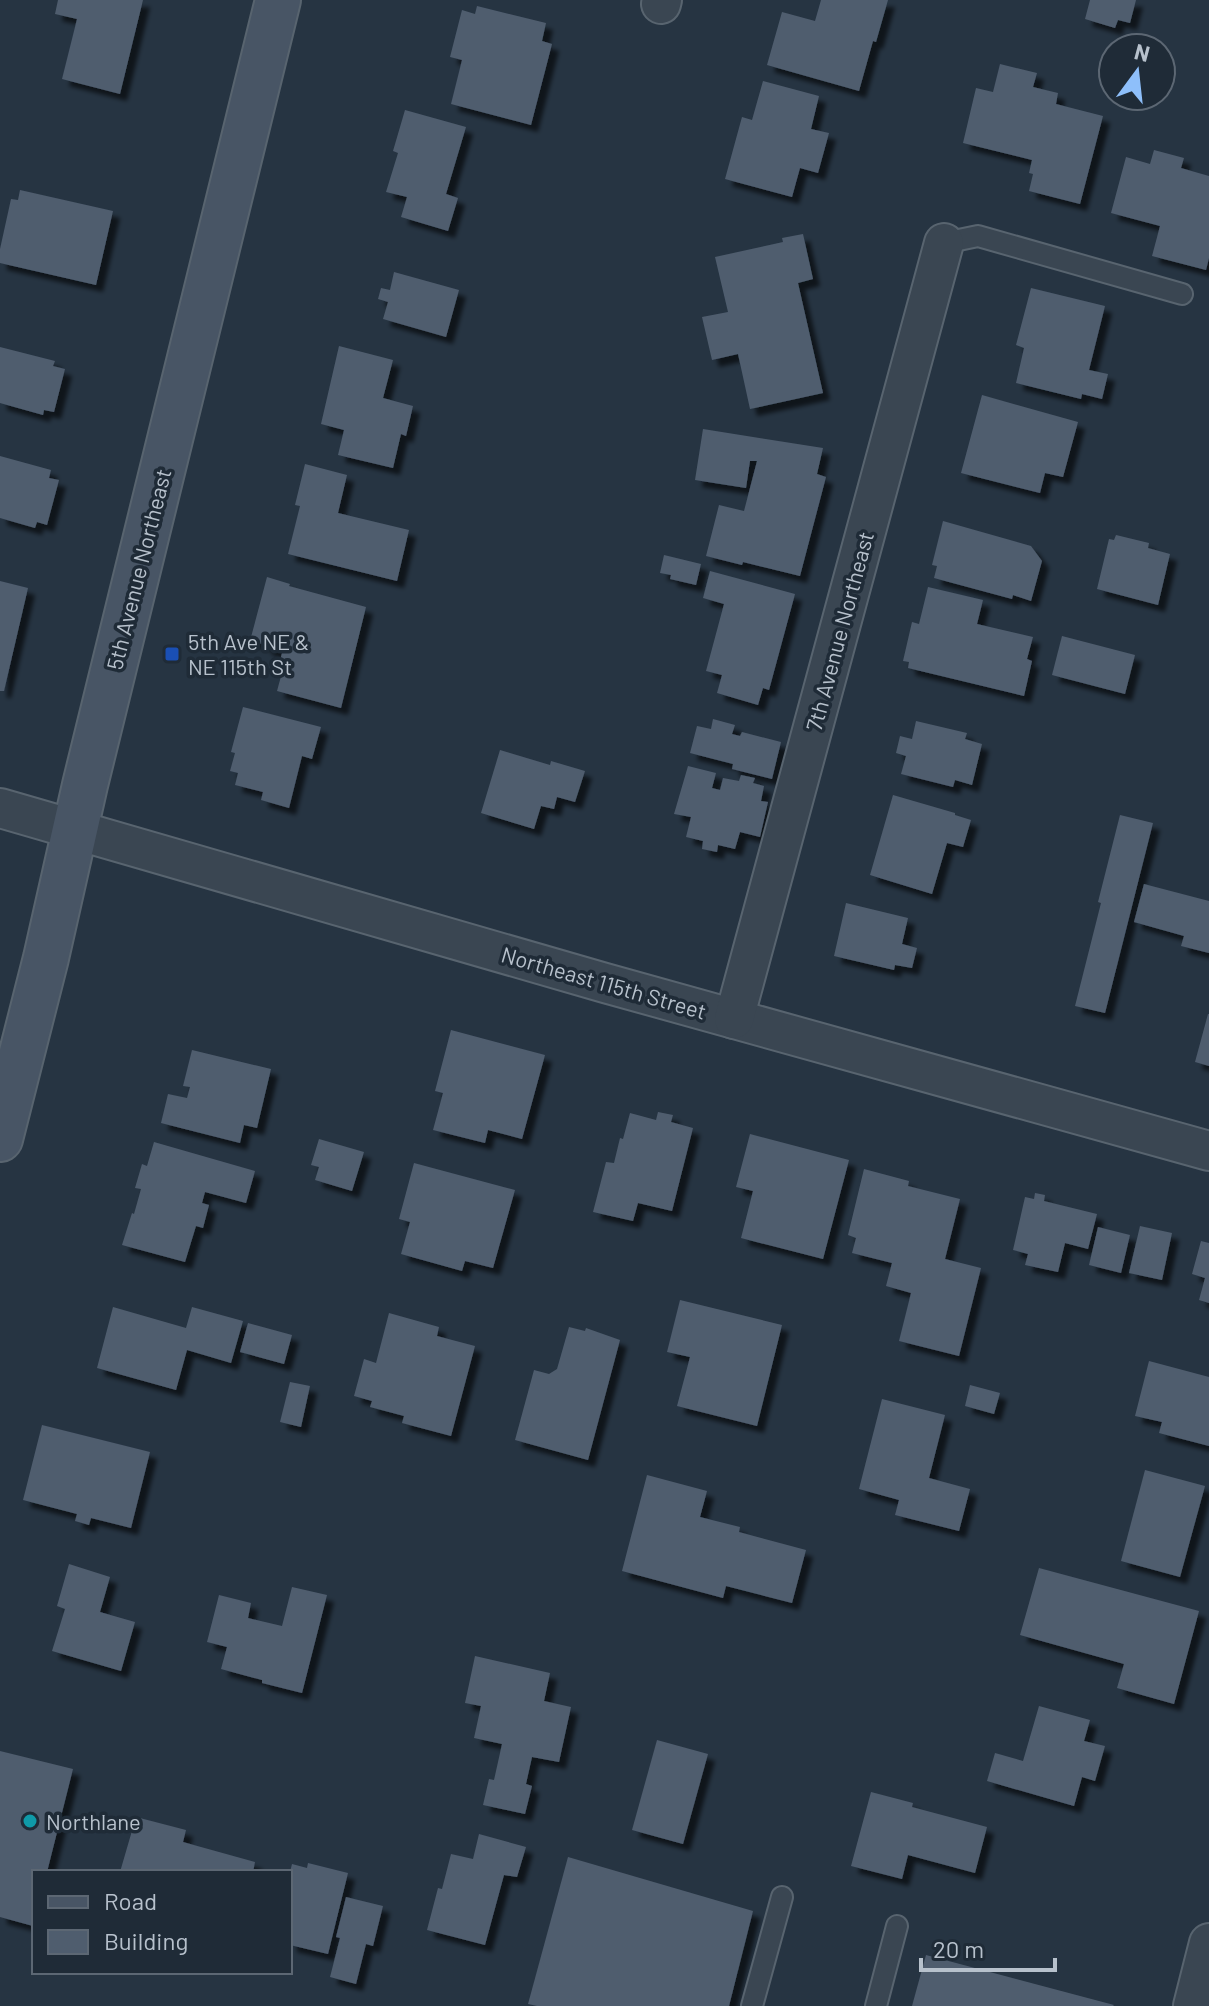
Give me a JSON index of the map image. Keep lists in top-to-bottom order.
{
  "streets": {
    "main road": ["5th Avenue Northeast"],
    "street": ["7th Avenue Northeast", "Northeast 115th Street"]
  },
  "crossings": [
    ["5th Avenue Northeast", "Northeast 115th Street"],
    ["7th Avenue Northeast", "Northeast 115th Street"]
  ],
  "places": {
    "transit": ["5th Ave NE & NE 115th St"],
    "other": ["Northlane"]
  },
  "legend": ["Road", "Building"],
  "scale_bar": "20 m",
  "north": "top"
}
